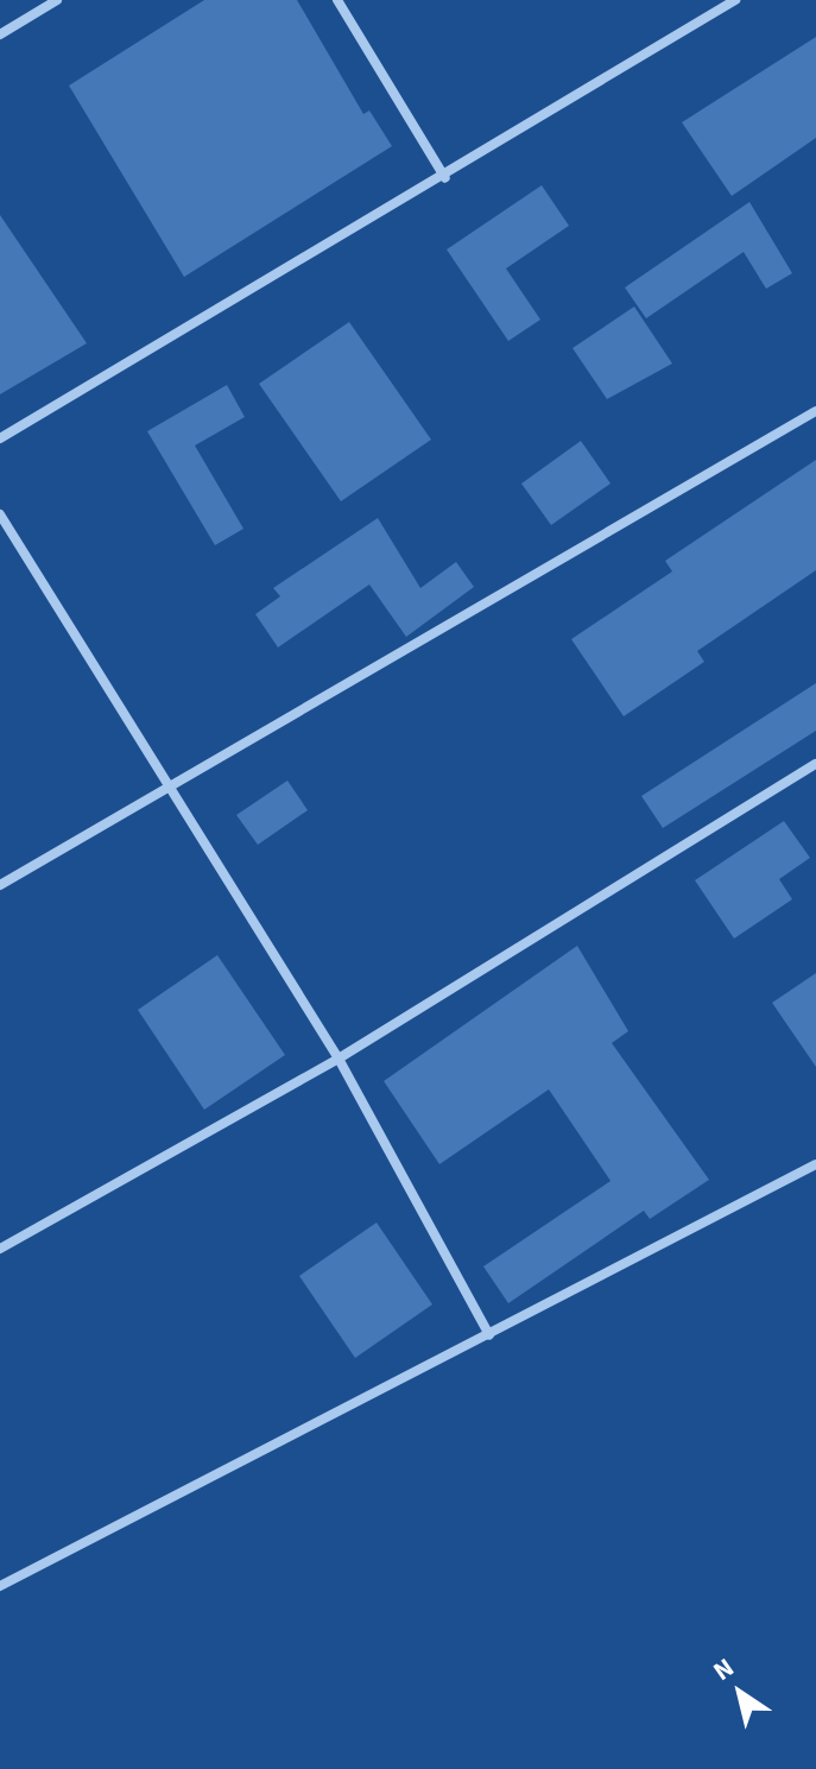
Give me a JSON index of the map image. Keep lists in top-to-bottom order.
{
  "north": "top left"
}
